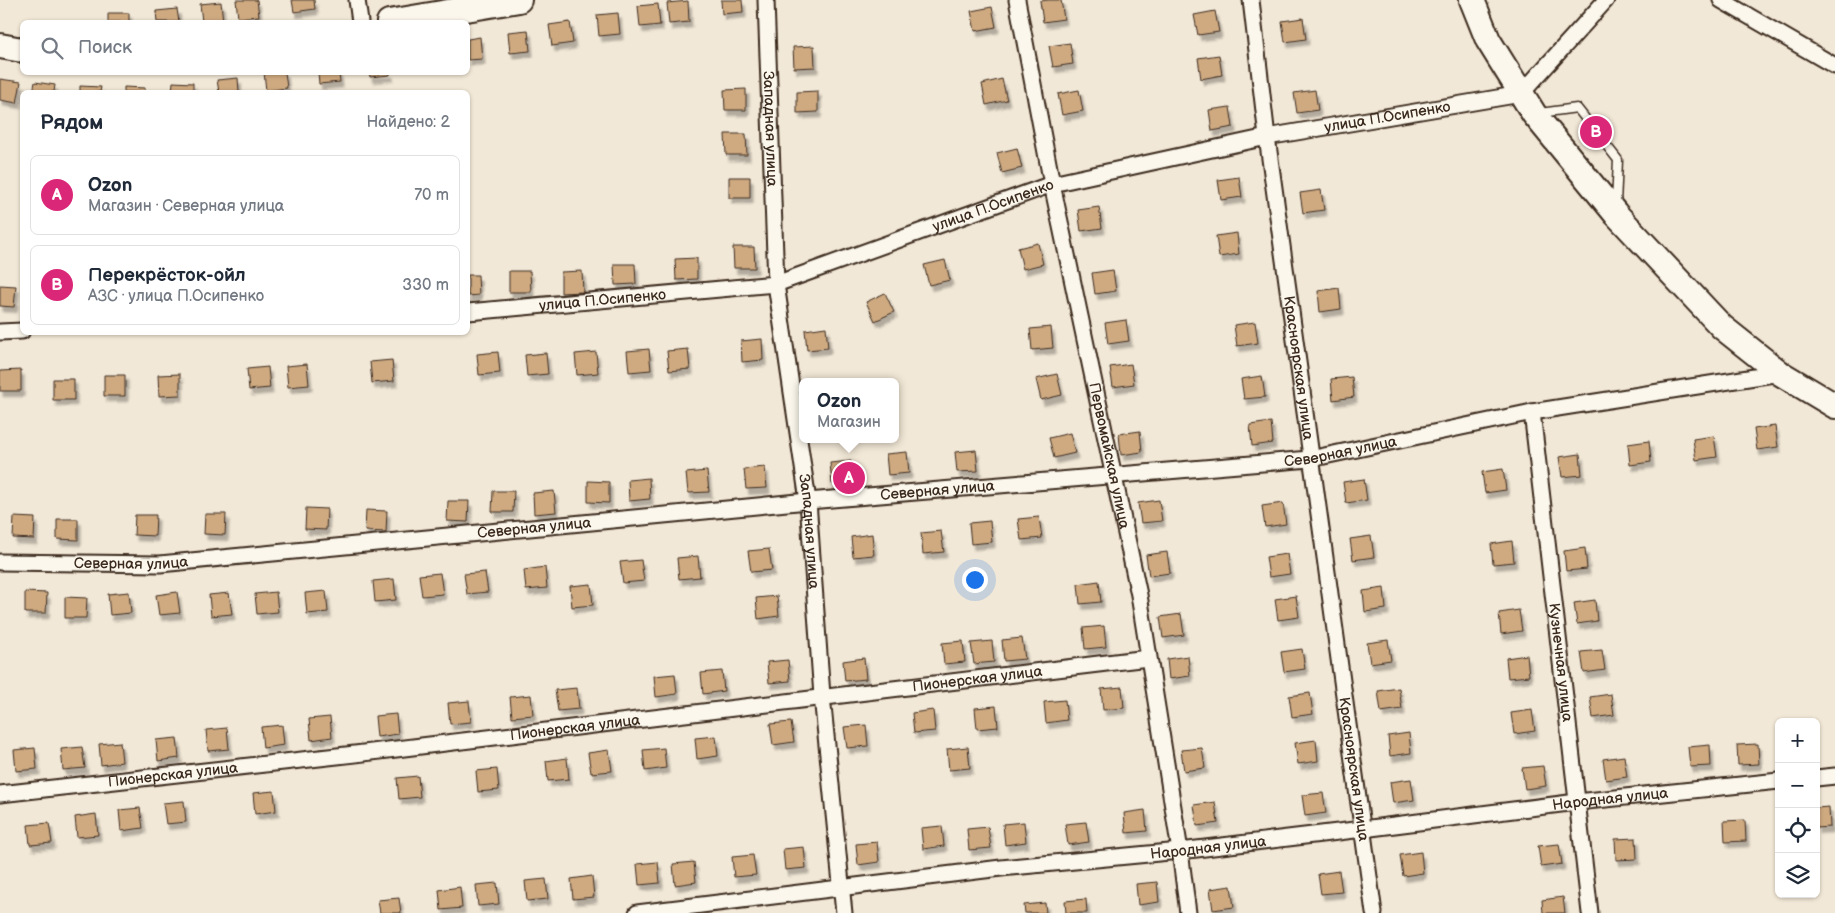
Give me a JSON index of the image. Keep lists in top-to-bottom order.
{
  "streets": {
    "street": [
      "улица П.Осипенко",
      "Западная улица",
      "Красноярская улица",
      "Северная улица",
      "Первомайская улица",
      "Кузнечная улица",
      "Пионерская улица",
      "Народная улица"
    ]
  },
  "crossings": [
    ["улица П.Осипенко", "Западная улица"],
    ["улица П.Осипенко", "Красноярская улица"],
    ["улица П.Осипенко", "Первомайская улица"],
    ["Западная улица", "Северная улица"],
    ["Западная улица", "Пионерская улица"],
    ["Западная улица", "Народная улица"],
    ["Красноярская улица", "Северная улица"],
    ["Красноярская улица", "Народная улица"],
    ["Северная улица", "Первомайская улица"],
    ["Северная улица", "Кузнечная улица"],
    ["Первомайская улица", "Пионерская улица"],
    ["Первомайская улица", "Народная улица"],
    ["Кузнечная улица", "Народная улица"]
  ],
  "page": {
    "search": "Поиск",
    "heading": ["Рядом", "Найдено: 2"],
    "pins": ["B", "A"],
    "list": [
      {
        "mark": "A",
        "name": "Ozon",
        "note": "Магазин · Северная улица",
        "value": "70 m"
      },
      {
        "mark": "B",
        "name": "Перекрёсток-ойл",
        "note": "АЗС · улица П.Осипенко",
        "value": "330 m"
      }
    ],
    "popup": ["Ozon", "Магазин"],
    "map_buttons": ["+", "−"]
  }
}
